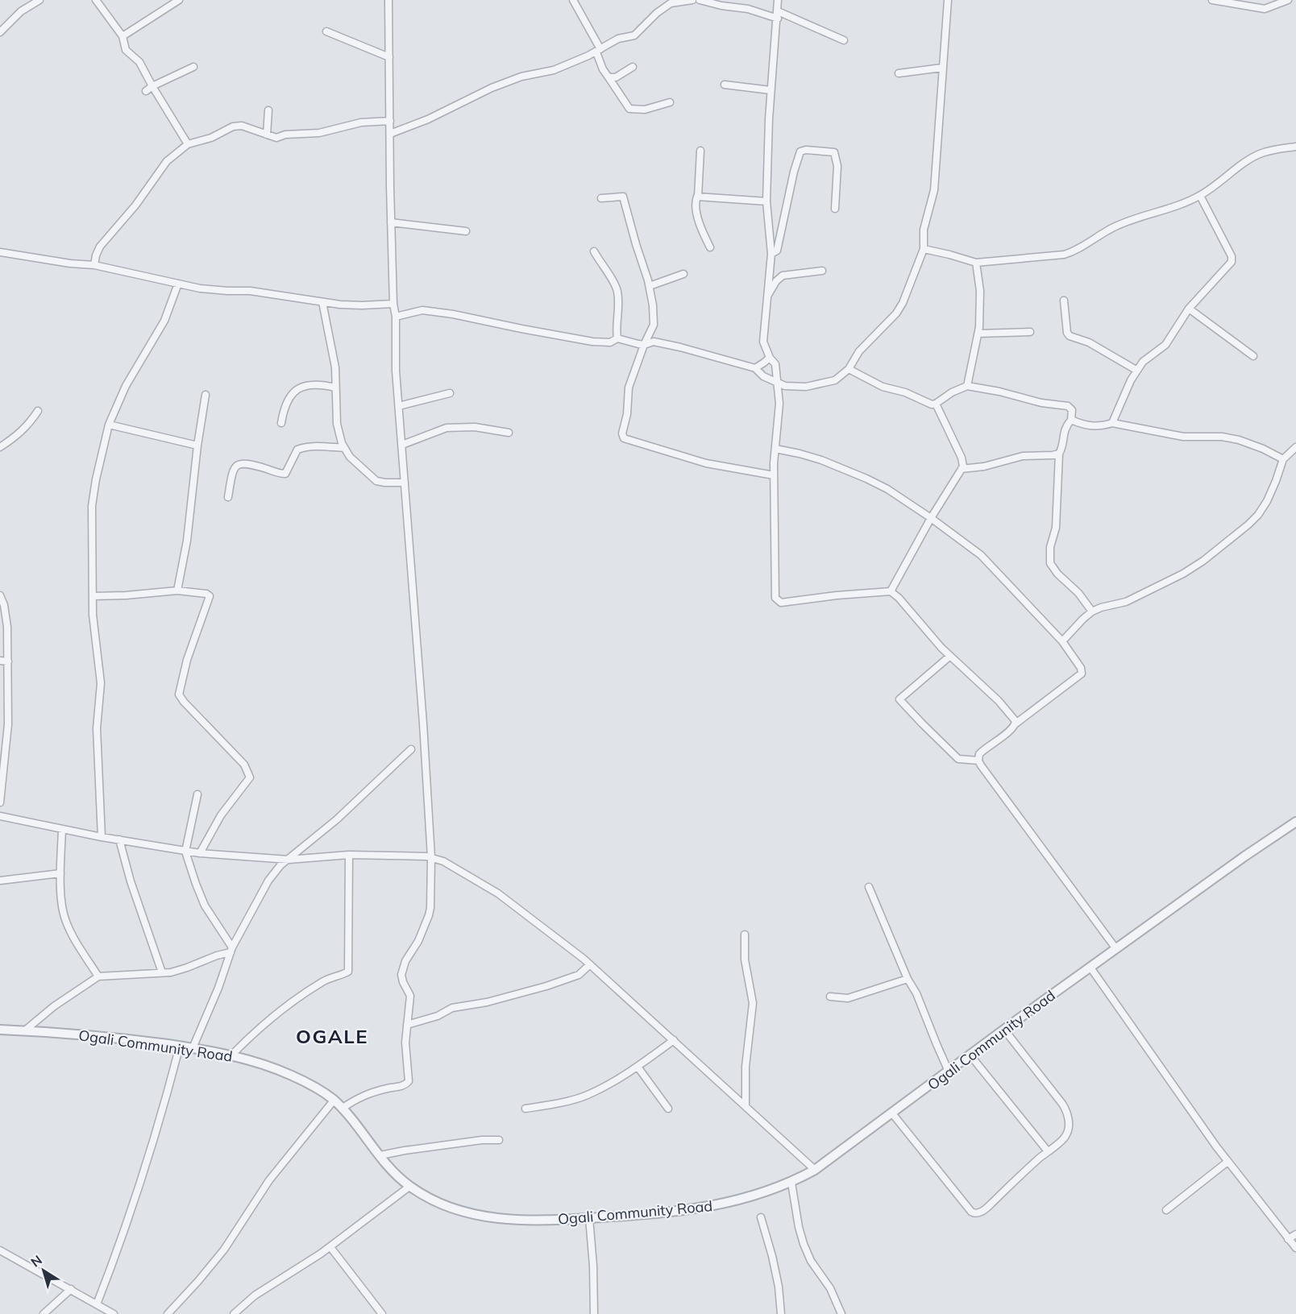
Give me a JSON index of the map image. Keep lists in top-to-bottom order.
{
  "streets": {
    "street": ["Ogali Community Road"]
  },
  "districts": ["OGALE"],
  "north": "top left"
}
